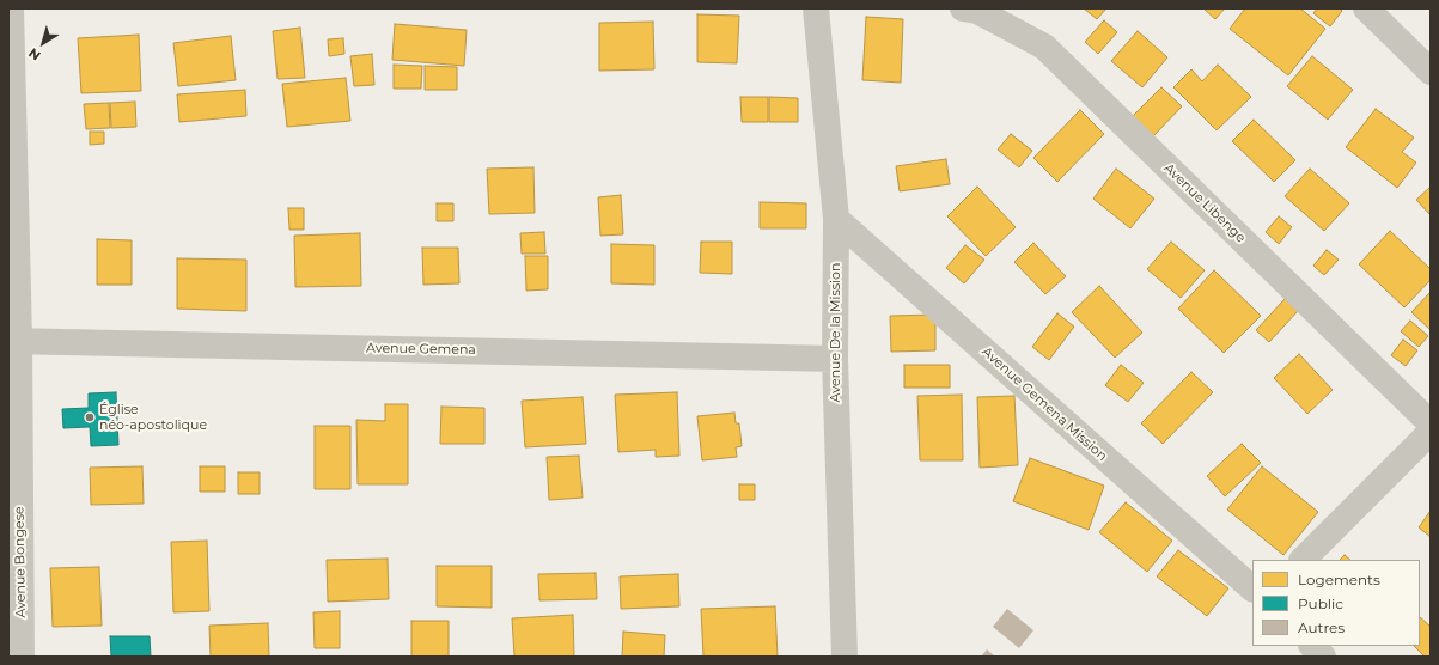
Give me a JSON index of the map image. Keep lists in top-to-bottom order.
{
  "streets": {
    "street": [
      "Avenue Libenge",
      "Avenue De la Mission",
      "Avenue Gemena",
      "Avenue Gemena Mission",
      "Avenue Bongese"
    ]
  },
  "crossings": [
    ["Avenue De la Mission", "Avenue Gemena"],
    ["Avenue De la Mission", "Avenue Gemena Mission"],
    ["Avenue Gemena", "Avenue Bongese"]
  ],
  "places": ["Église néo-apostolique"],
  "legend": ["Logements", "Public", "Autres"],
  "north": "bottom left"
}
